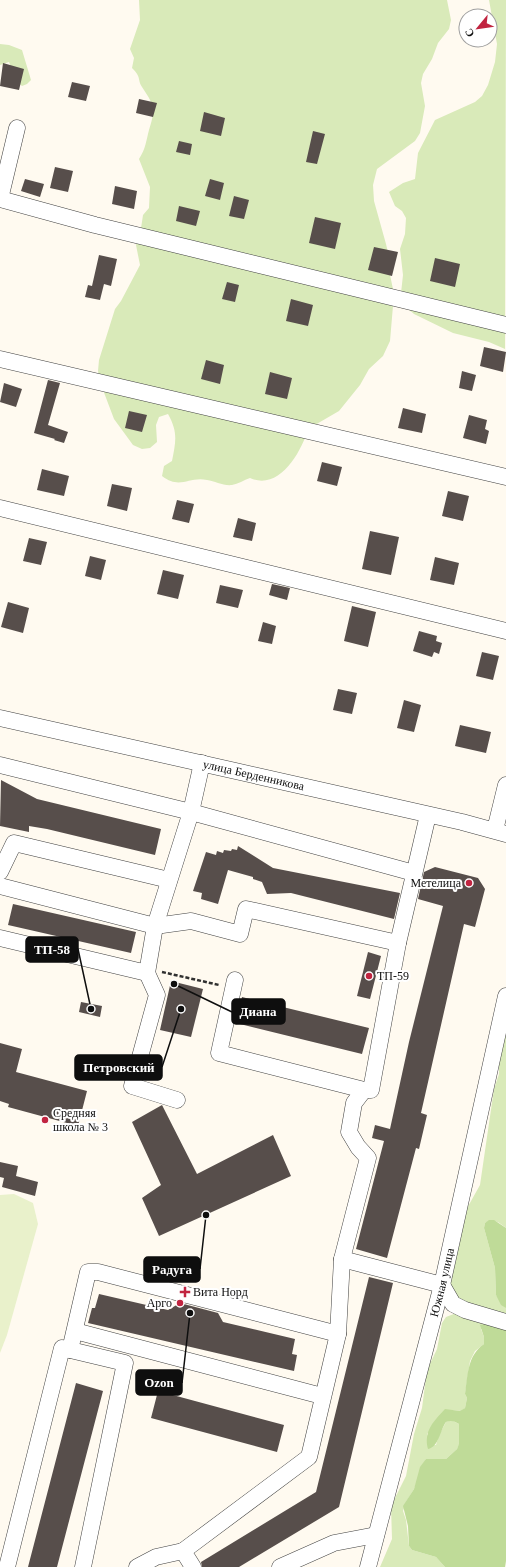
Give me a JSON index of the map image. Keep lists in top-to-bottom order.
{
  "streets": {
    "street": ["улица Берденникова", "Южная улица"]
  },
  "places": {
    "other": [
      "Метелица",
      "ТП-59",
      "Диана",
      "ТП-58",
      "Петровский",
      "Средняя школа № 3",
      "Радуга",
      "Арго",
      "Ozon"
    ],
    "health": ["Вита Норд"]
  },
  "north": "bottom left"
}
